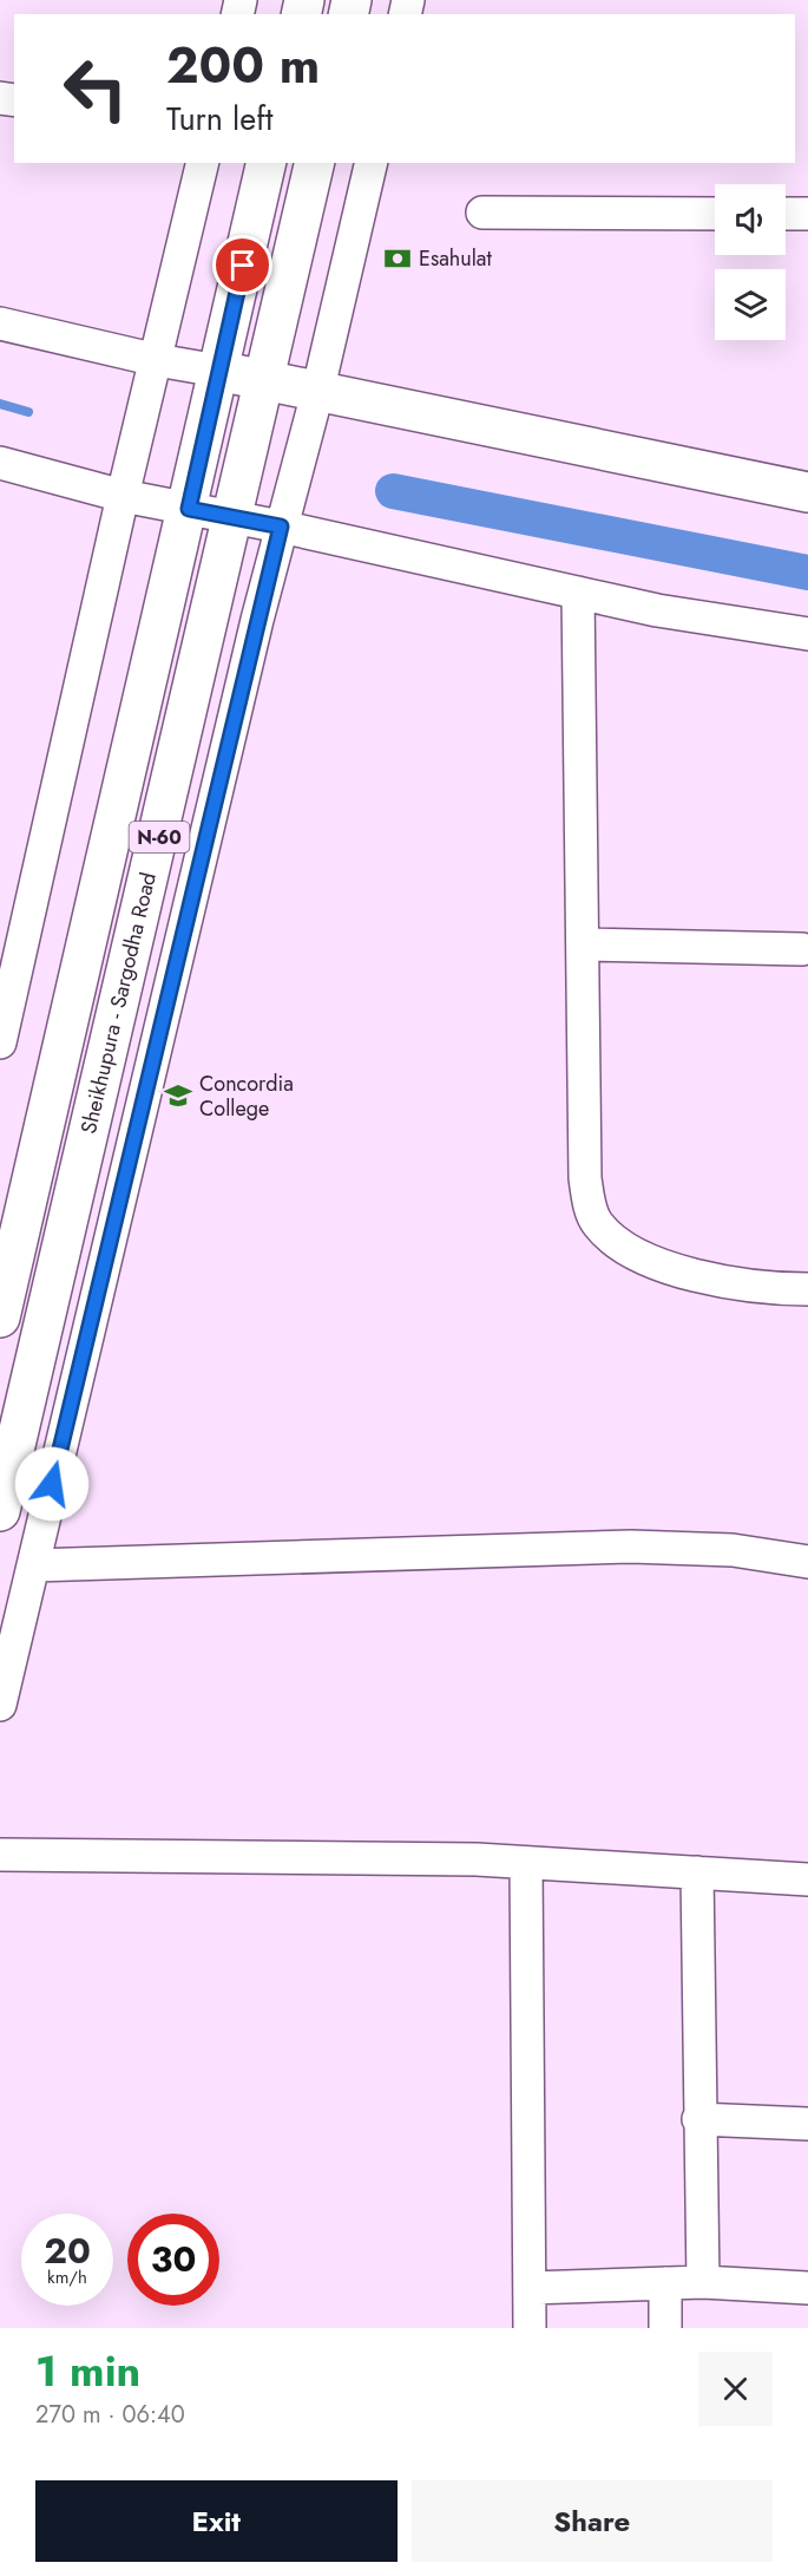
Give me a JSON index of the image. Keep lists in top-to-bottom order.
{
  "streets": {
    "main road": ["N-60", "Sheikhupura - Sargodha Road"]
  },
  "places": {
    "bank": ["Esahulat"],
    "school or university": ["Concordia College"]
  },
  "page": {
    "turn": ["200 m", "Turn left"],
    "speed": "20 km/h",
    "limit": "30",
    "heading": ["1 min", "270 m · 06:40"],
    "buttons": ["Exit", "Share"]
  }
}
